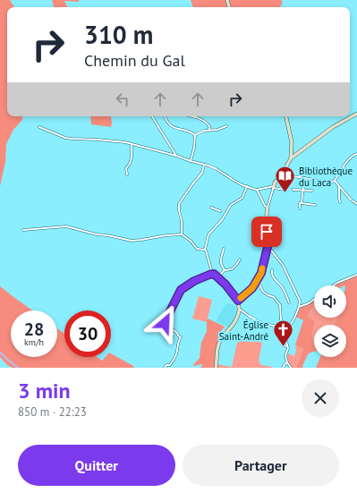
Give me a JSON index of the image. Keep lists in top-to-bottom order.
{
  "places": {
    "library": ["Bibliothèque du Laca"],
    "church": ["Église Saint-André"]
  },
  "page": {
    "turn": ["310 m", "Chemin du Gal"],
    "speed": "28 km/h",
    "limit": "30",
    "heading": ["3 min", "850 m · 22:23"],
    "buttons": ["Quitter", "Partager"]
  }
}
